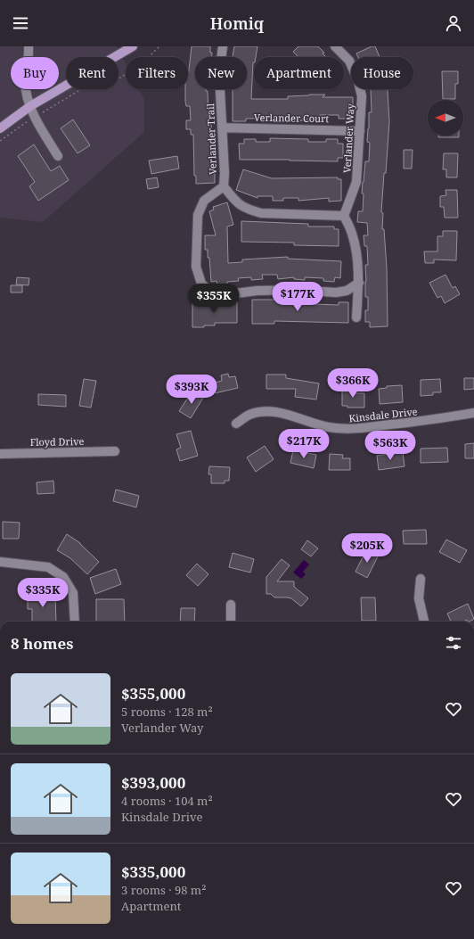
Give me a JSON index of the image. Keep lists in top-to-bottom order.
{
  "streets": {
    "street": [
      "Verlander Court",
      "Verlander Way",
      "Verlander Trail",
      "Kinsdale Drive",
      "Floyd Drive"
    ]
  },
  "crossings": [
    ["Verlander Court", "Verlander Way"],
    ["Verlander Court", "Verlander Trail"],
    ["Verlander Way", "Verlander Trail"]
  ],
  "north": "left",
  "page": {
    "header": "Homiq",
    "chip": [
      "Buy",
      "Rent",
      "Filters",
      "New",
      "Apartment",
      "House"
    ],
    "price": [
      "$177K",
      "$355K",
      "$366K",
      "$393K",
      "$217K",
      "$563K",
      "$205K",
      "$335K"
    ],
    "heading": "8 homes",
    "list": [
      {
        "name": "$355,000",
        "note": "5 rooms · 128 m² · Verlander Way"
      },
      {
        "name": "$393,000",
        "note": "4 rooms · 104 m² · Kinsdale Drive"
      },
      {
        "name": "$335,000",
        "note": "3 rooms · 98 m² · Apartment"
      }
    ]
  }
}
